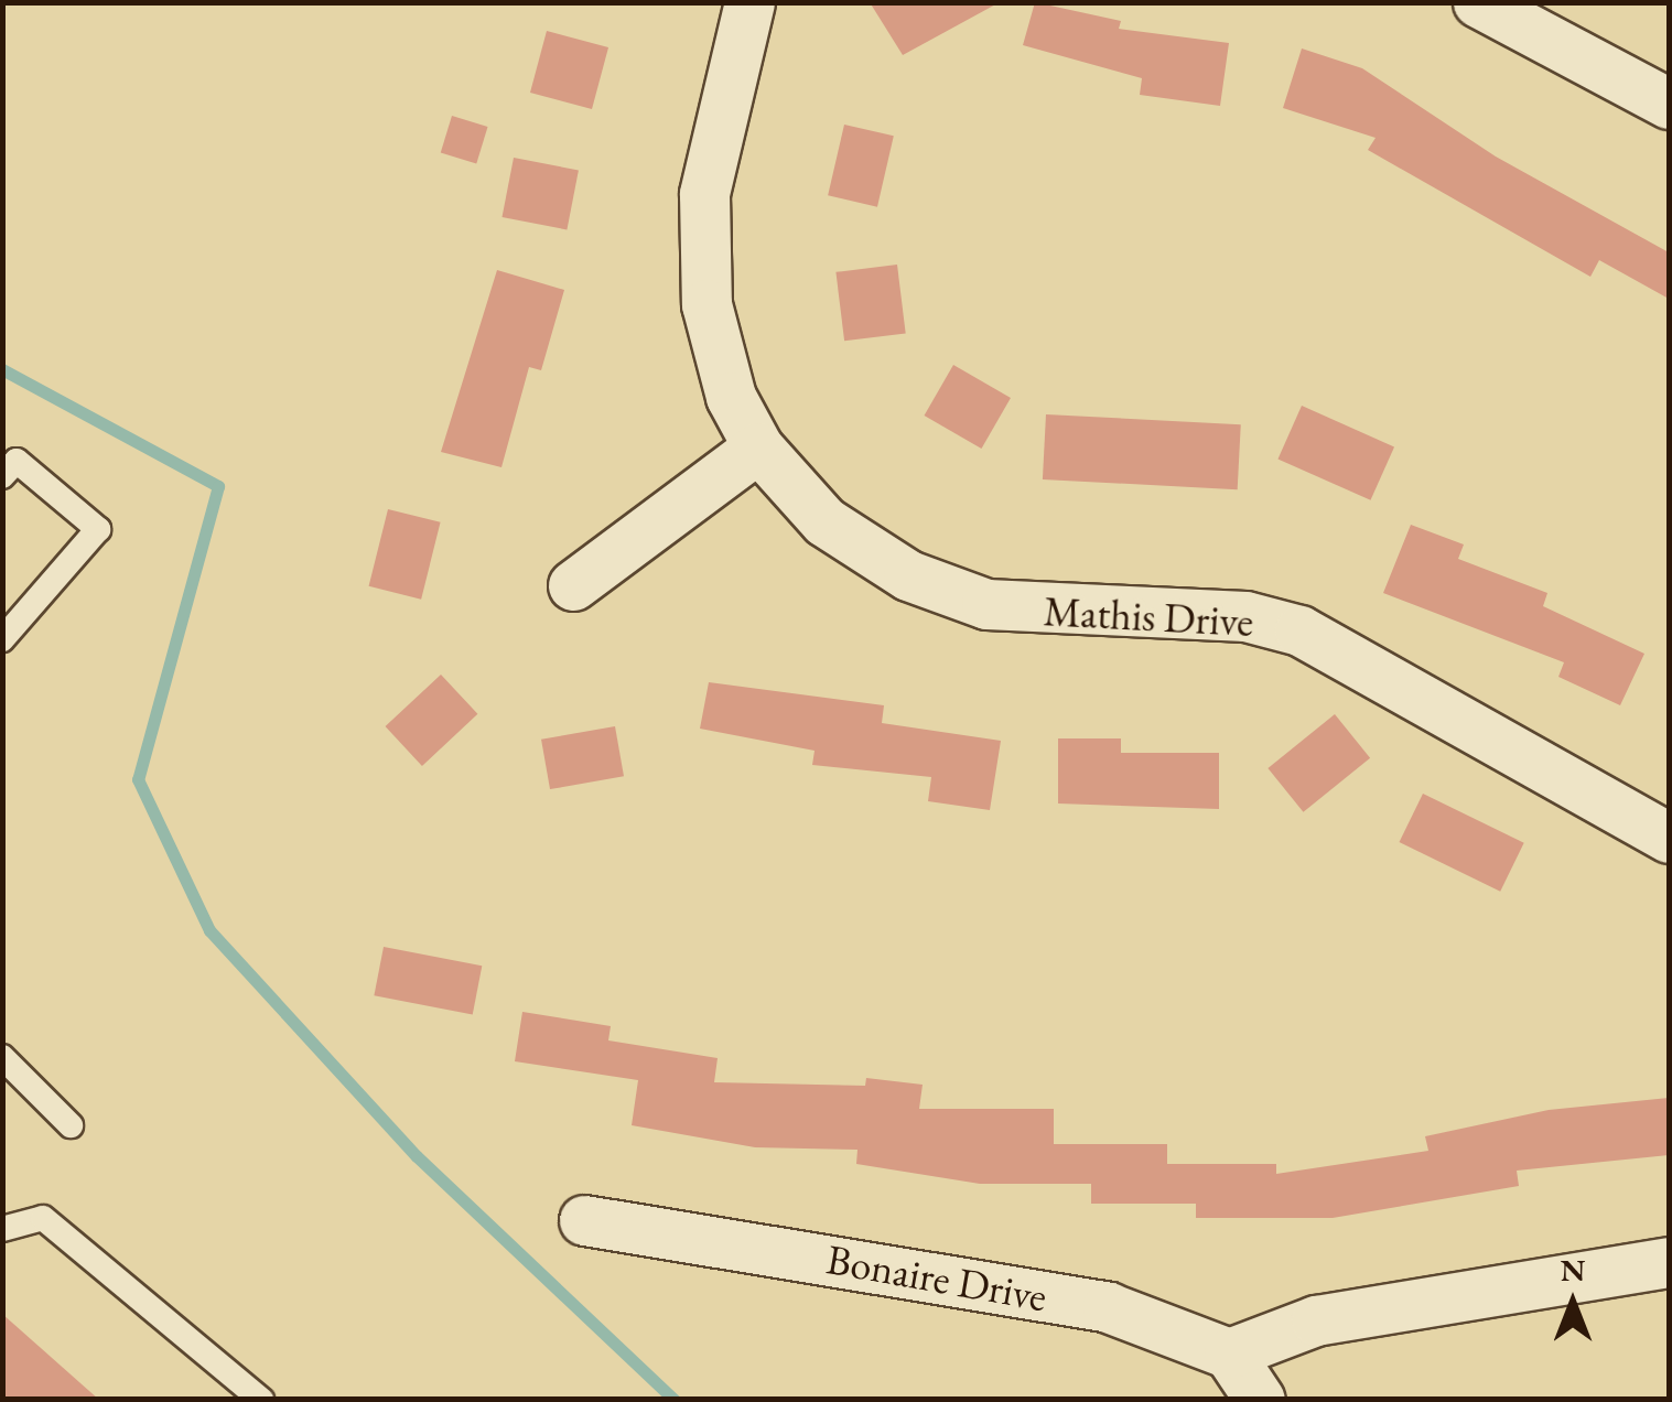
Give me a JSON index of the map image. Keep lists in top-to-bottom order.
{
  "streets": {
    "street": ["Mathis Drive", "Bonaire Drive"]
  },
  "north": "top"
}
